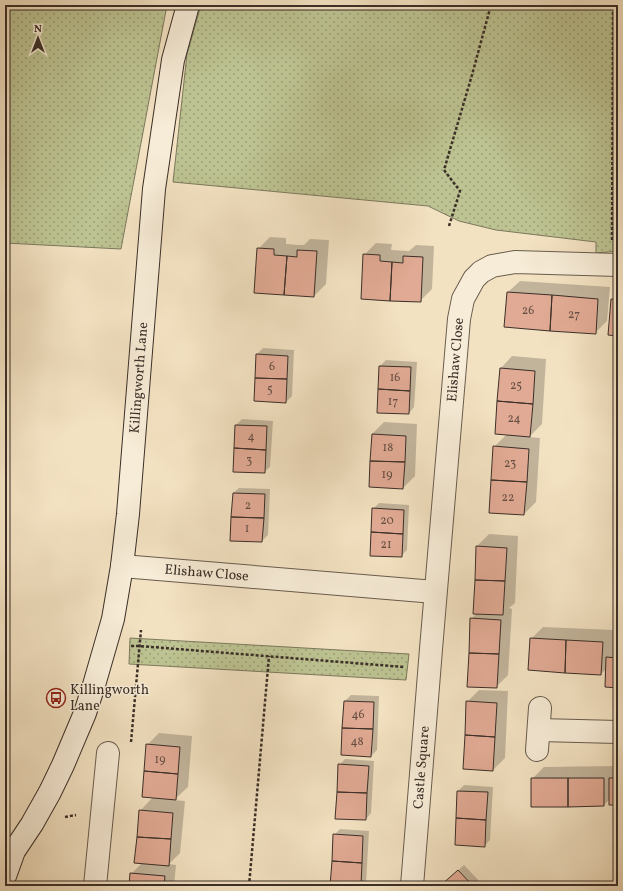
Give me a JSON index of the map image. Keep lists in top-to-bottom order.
{
  "streets": {
    "street": ["Elishaw Close", "Killingworth Lane", "Castle Square"]
  },
  "crossings": [
    ["Elishaw Close", "Killingworth Lane"],
    ["Elishaw Close", "Castle Square"]
  ],
  "places": {
    "bus stop": ["Killingworth Lane"]
  },
  "house_numbers": [
    "26",
    "27",
    "6",
    "16",
    "25",
    "5",
    "17",
    "24",
    "4",
    "18",
    "3",
    "23",
    "19",
    "22",
    "2",
    "20",
    "1",
    "21",
    "46",
    "48",
    "19"
  ],
  "north": "top"
}
